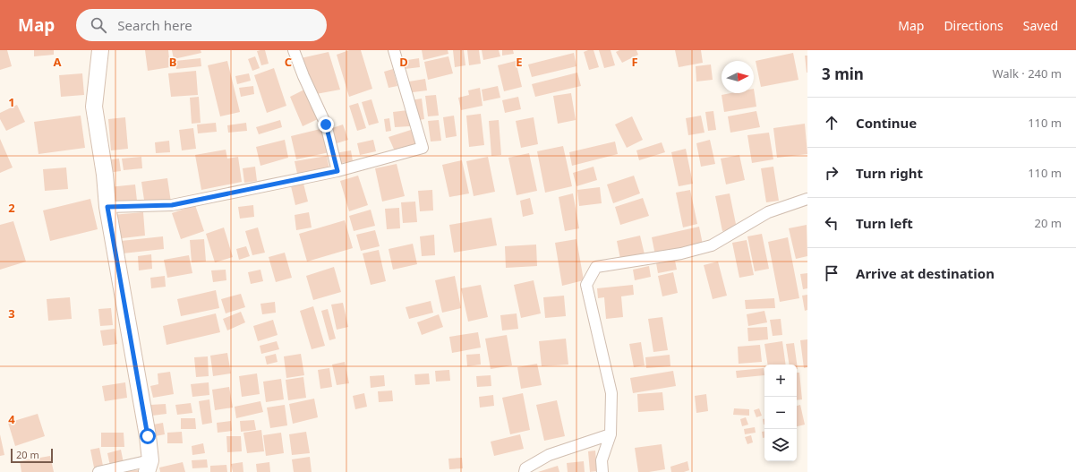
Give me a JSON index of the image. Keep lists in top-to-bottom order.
{
  "scale_bar": "20 m",
  "north": "right",
  "page": {
    "header": "Map",
    "search": "Search here",
    "nav": ["Map", "Directions", "Saved"],
    "heading": ["3 min", "Walk · 240 m"],
    "list": [
      ["Continue", "110 m"],
      ["Turn right", "110 m"],
      ["Turn left", "20 m"],
      "Arrive at destination"
    ],
    "map_buttons": ["+", "−"],
    "scale": "20 m"
  },
  "grid": {
    "columns": [
      "A",
      "B",
      "C",
      "D",
      "E",
      "F"
    ],
    "rows": [
      "1",
      "2",
      "3",
      "4"
    ]
  }
}
